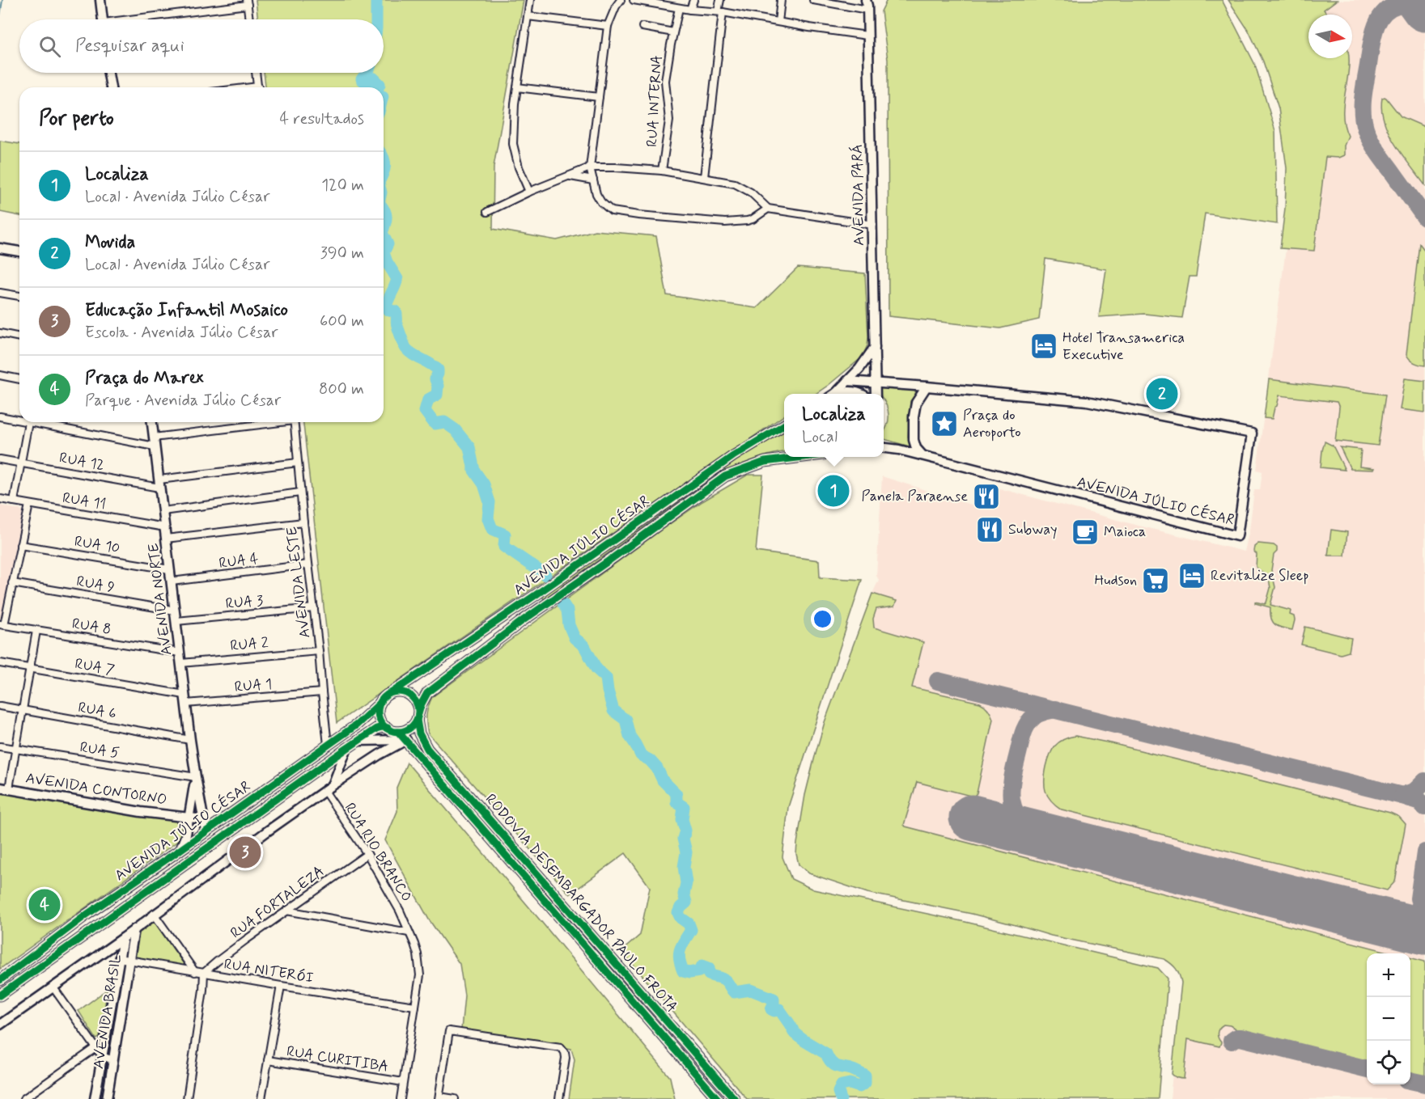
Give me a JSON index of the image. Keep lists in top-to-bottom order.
{
  "streets": {
    "street": [
      "RUA INTERNA",
      "AVENIDA PARÁ",
      "RUA 12",
      "RUA 11",
      "AVENIDA JÚLIO CÉSAR",
      "RUA 10",
      "RUA 4",
      "AVENIDA LESTE",
      "RUA 9",
      "AVENIDA NORTE",
      "RUA 3",
      "RUA 8",
      "RUA 2",
      "RUA 7",
      "RUA 1",
      "RUA 6",
      "RUA 5",
      "AVENIDA CONTORNO",
      "RUA RIO BRANCO",
      "RUA FORTALEZA",
      "RODOVIA DESEMBARGADOR PAULO FROTA",
      "RUA NITERÓI",
      "AVENIDA BRASIL",
      "RUA CURITIBA"
    ]
  },
  "crossings": [
    ["AVENIDA PARÁ", "AVENIDA JÚLIO CÉSAR"],
    ["RUA 12", "AVENIDA LESTE"],
    ["RUA 12", "AVENIDA NORTE"],
    ["RUA 11", "AVENIDA NORTE"],
    ["AVENIDA JÚLIO CÉSAR", "AVENIDA LESTE"],
    ["AVENIDA JÚLIO CÉSAR", "AVENIDA NORTE"],
    ["AVENIDA JÚLIO CÉSAR", "RODOVIA DESEMBARGADOR PAULO FROTA"],
    ["RUA 10", "AVENIDA NORTE"],
    ["RUA 4", "AVENIDA LESTE"],
    ["RUA 4", "AVENIDA NORTE"],
    ["AVENIDA LESTE", "RUA 3"],
    ["AVENIDA LESTE", "RUA 2"],
    ["AVENIDA LESTE", "RUA 1"],
    ["RUA 9", "AVENIDA NORTE"],
    ["AVENIDA NORTE", "RUA 3"],
    ["AVENIDA NORTE", "RUA 8"],
    ["AVENIDA NORTE", "RUA 2"],
    ["AVENIDA NORTE", "RUA 7"],
    ["AVENIDA NORTE", "RUA 1"],
    ["AVENIDA NORTE", "RUA 6"],
    ["AVENIDA NORTE", "RUA 5"],
    ["AVENIDA NORTE", "AVENIDA CONTORNO"],
    ["RUA 7", "RUA 1"],
    ["RUA RIO BRANCO", "RUA FORTALEZA"],
    ["RUA RIO BRANCO", "RUA NITERÓI"],
    ["RUA RIO BRANCO", "RUA CURITIBA"],
    ["RUA FORTALEZA", "RUA NITERÓI"],
    ["RUA NITERÓI", "AVENIDA BRASIL"]
  ],
  "places": {
    "hotel": ["Hotel Transamerica Executive", "Revitalize Sleep"],
    "place": ["Praça do Aeroporto"],
    "restaurant": ["Panela Paraense", "Subway"],
    "cafe": ["Maioca"],
    "supermarket": ["Hudson"]
  },
  "north": "right",
  "page": {
    "search": "Pesquisar aqui",
    "heading": ["Por perto", "4 resultados"],
    "list": [
      {
        "mark": "1",
        "name": "Localiza",
        "note": "Local · Avenida Júlio César",
        "value": "120 m"
      },
      {
        "mark": "2",
        "name": "Movida",
        "note": "Local · Avenida Júlio César",
        "value": "390 m"
      },
      {
        "mark": "3",
        "name": "Educação Infantil Mosaico",
        "note": "Escola · Avenida Júlio César",
        "value": "600 m"
      },
      {
        "mark": "4",
        "name": "Praça do Marex",
        "note": "Parque · Avenida Júlio César",
        "value": "800 m"
      }
    ],
    "pins": [
      "2",
      "1",
      "3",
      "4"
    ],
    "popup": ["Localiza", "Local"],
    "map_buttons": ["+", "−"]
  }
}
